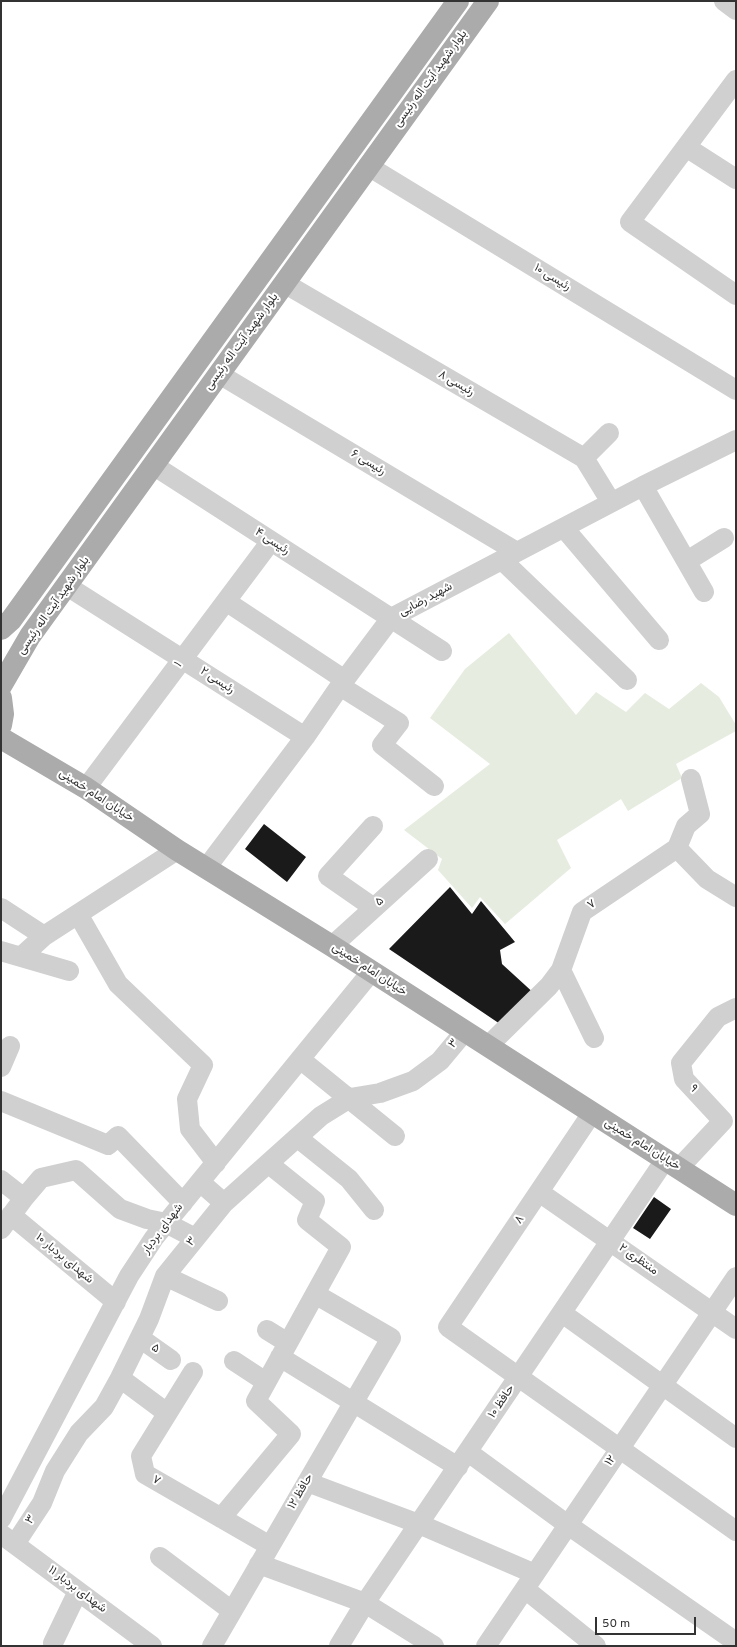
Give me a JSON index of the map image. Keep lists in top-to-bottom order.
{
  "streets": {
    "main road": ["بلوار شهید آیت اله رئیسی", "خیابان امام خمینی"],
    "street": [
      "رئیسی ۱۰",
      "رئیسی ۸",
      "رئیسی ۶",
      "رئیسی ۴",
      "شهید رضایی",
      "۱",
      "رئیسی ۲",
      "۵",
      "۷",
      "۳",
      "۹",
      "۸",
      "شهدای بردبار",
      "شهدای بردبار ۱۰",
      "منتظری ۲",
      "حافظ ۱۰",
      "۱۲",
      "حافظ ۱۲",
      "شهدای بردبار ۱۱"
    ]
  },
  "crossings": [
    ["بلوار شهید آیت اله رئیسی", "رئیسی ۱۰"],
    ["بلوار شهید آیت اله رئیسی", "رئیسی ۸"],
    ["بلوار شهید آیت اله رئیسی", "رئیسی ۶"],
    ["بلوار شهید آیت اله رئیسی", "رئیسی ۴"],
    ["بلوار شهید آیت اله رئیسی", "رئیسی ۲"],
    ["رئیسی ۸", "شهید رضایی"],
    ["رئیسی ۶", "شهید رضایی"],
    ["رئیسی ۴", "شهید رضایی"],
    ["رئیسی ۴", "۱"],
    ["شهید رضایی", "رئیسی ۲"],
    ["شهید رضایی", "خیابان امام خمینی"],
    ["۱", "رئیسی ۲"],
    ["۱", "خیابان امام خمینی"],
    ["خیابان امام خمینی", "۵"],
    ["خیابان امام خمینی", "۷"],
    ["خیابان امام خمینی", "۳"],
    ["خیابان امام خمینی", "۹"],
    ["خیابان امام خمینی", "۸"],
    ["خیابان امام خمینی", "شهدای بردبار"],
    ["خیابان امام خمینی", "حافظ ۱۰"],
    ["۵", "۳"],
    ["۷", "حافظ ۱۲"],
    ["۳", "شهدای بردبار ۱۱"],
    ["۹", "حافظ ۱۰"],
    ["۸", "منتظری ۲"],
    ["۸", "حافظ ۱۰"],
    ["شهدای بردبار", "شهدای بردبار ۱۰"],
    ["منتظری ۲", "حافظ ۱۰"],
    ["منتظری ۲", "۱۲"]
  ],
  "scale_bar": "50 m"
}
